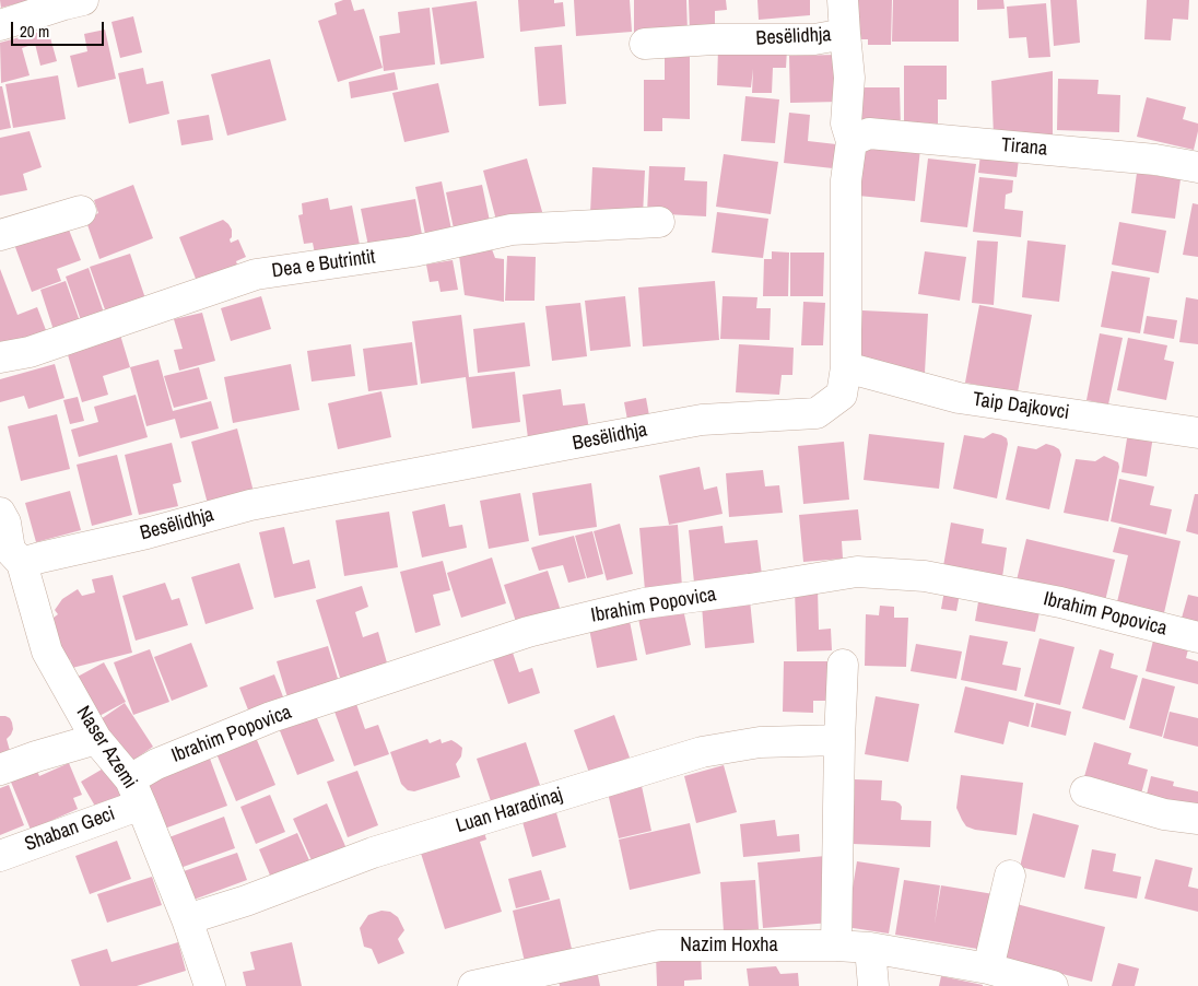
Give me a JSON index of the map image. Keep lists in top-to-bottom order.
{
  "streets": {
    "street": [
      "Besëlidhja",
      "Tirana",
      "Dea e Butrintit",
      "Taip Dajkovci",
      "Ibrahim Popovica",
      "Naser Azemi",
      "Luan Haradinaj",
      "Shaban Geci",
      "Nazim Hoxha"
    ]
  },
  "crossings": [
    ["Besëlidhja", "Tirana"],
    ["Besëlidhja", "Taip Dajkovci"],
    ["Besëlidhja", "Naser Azemi"],
    ["Ibrahim Popovica", "Naser Azemi"],
    ["Ibrahim Popovica", "Shaban Geci"],
    ["Naser Azemi", "Luan Haradinaj"],
    ["Naser Azemi", "Shaban Geci"]
  ],
  "scale_bar": "20 m"
}
